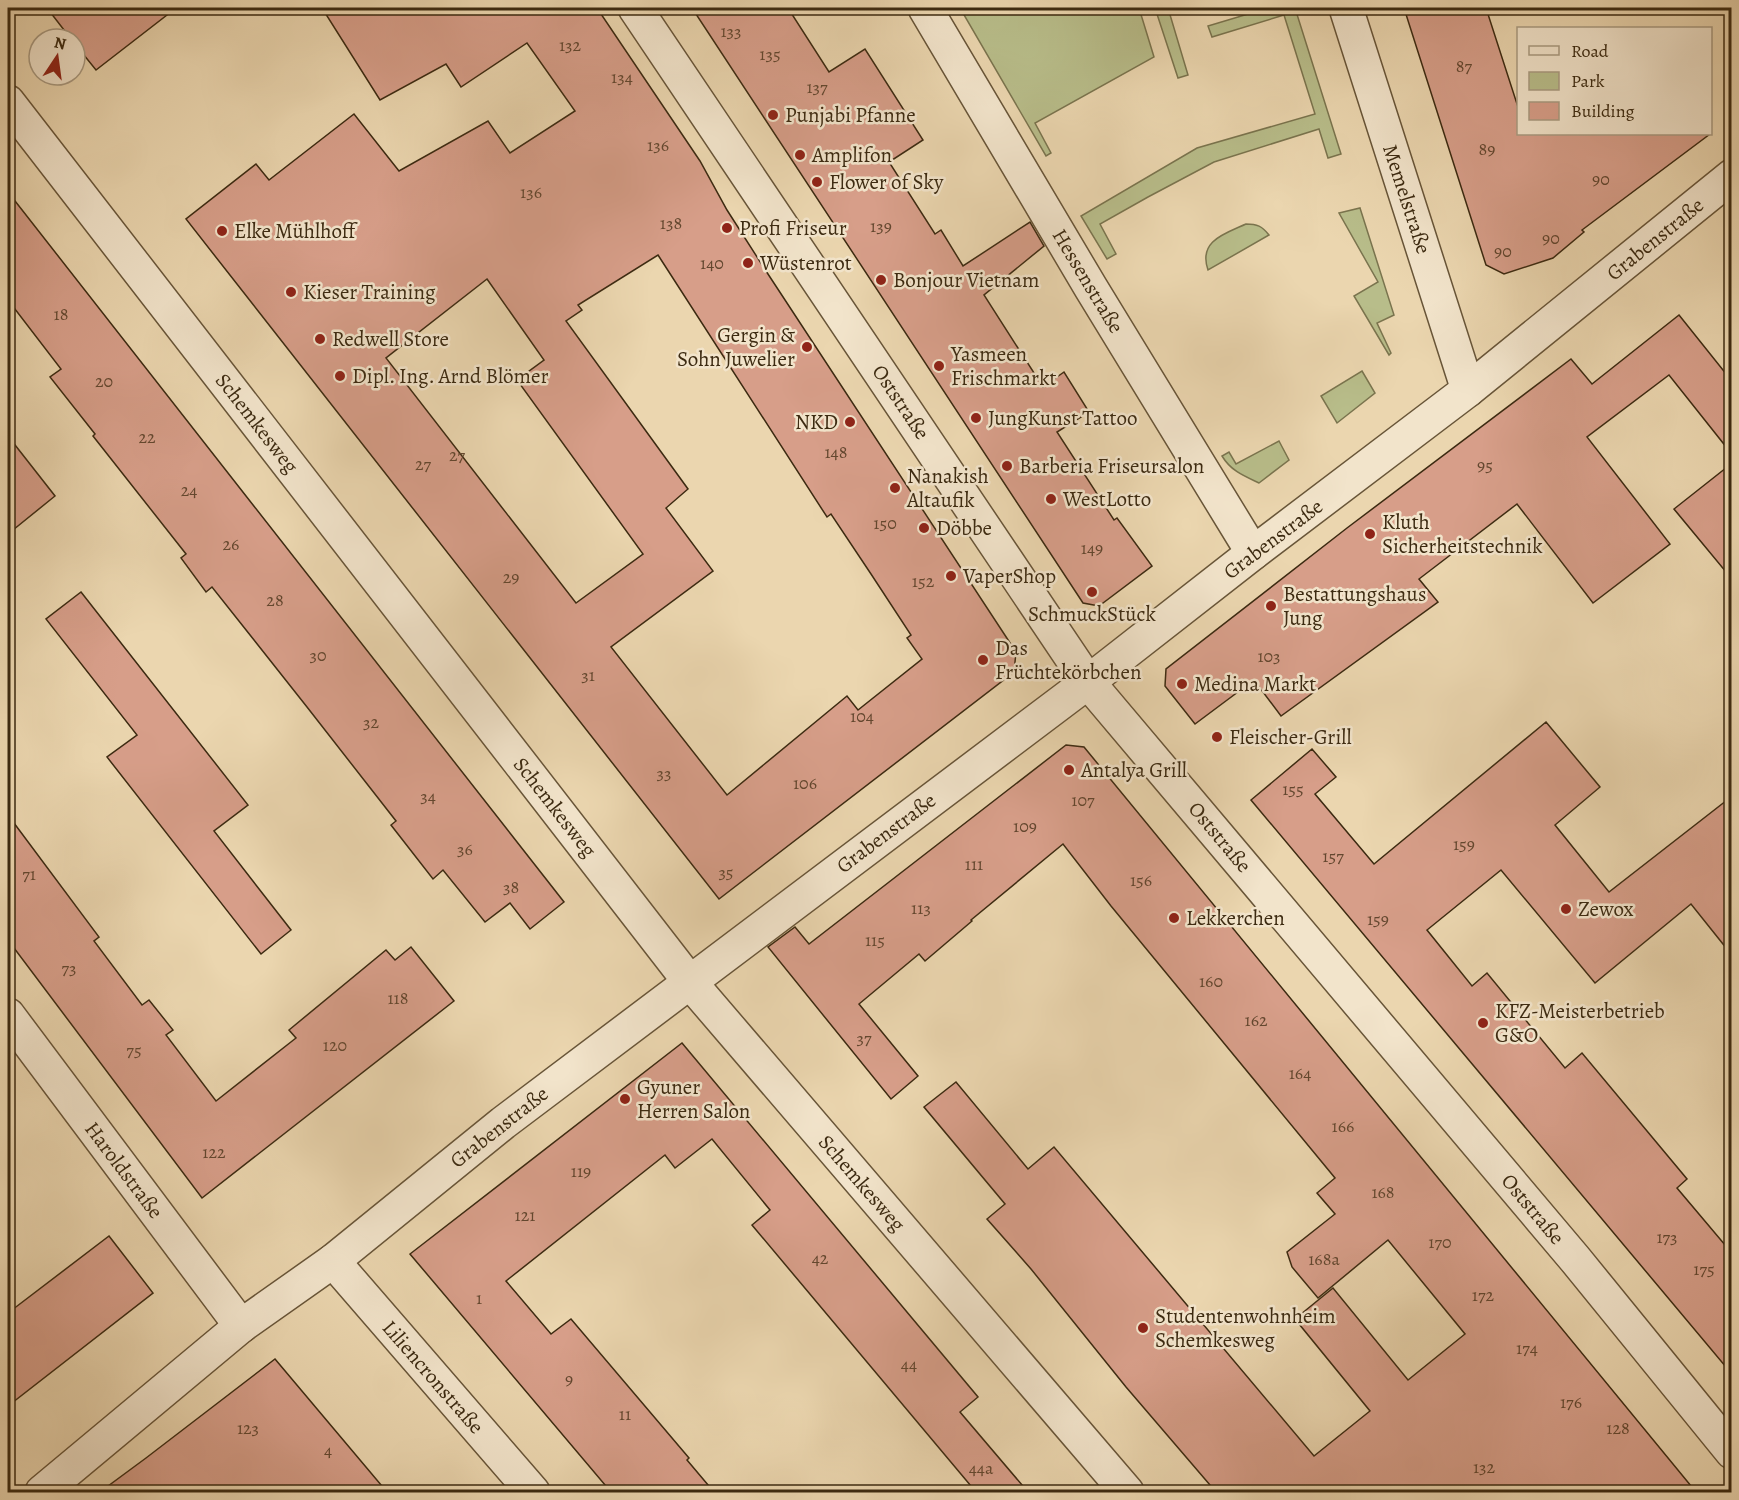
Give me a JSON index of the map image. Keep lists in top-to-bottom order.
{
  "streets": {
    "street": [
      "Memelstraße",
      "Grabenstraße",
      "Hessenstraße",
      "Oststraße",
      "Schemkesweg",
      "Haroldstraße",
      "Liliencronstraße"
    ]
  },
  "crossings": [
    ["Memelstraße", "Grabenstraße"],
    ["Grabenstraße", "Hessenstraße"],
    ["Grabenstraße", "Oststraße"],
    ["Grabenstraße", "Schemkesweg"],
    ["Grabenstraße", "Haroldstraße"],
    ["Grabenstraße", "Liliencronstraße"]
  ],
  "places": [
    "Punjabi Pfanne",
    "Amplifon",
    "Flower of Sky",
    "Profi Friseur",
    "Elke Mühlhoff",
    "Wüstenrot",
    "Bonjour Vietnam",
    "Kieser Training",
    "Redwell Store",
    "Gergin & Sohn Juwelier",
    "Yasmeen Frischmarkt",
    "Dipl. Ing. Arnd Blömer",
    "JungKunst Tattoo",
    "NKD",
    "Barberia Friseursalon",
    "Nanakish Altaufik",
    "WestLotto",
    "Döbbe",
    "Kluth Sicherheitstechnik",
    "VaperShop",
    "SchmuckStück",
    "Bestattungshaus Jung",
    "Das Früchtekörbchen",
    "Medina Markt",
    "Fleischer-Grill",
    "Antalya Grill",
    "Zewox",
    "Lekkerchen",
    "KFZ-Meisterbetrieb G&O",
    "Gyuner Herren Salon",
    "Studentenwohnheim Schemkesweg"
  ],
  "house_numbers": [
    "133",
    "132",
    "135",
    "87",
    "134",
    "137",
    "136",
    "89",
    "90",
    "136",
    "138",
    "139",
    "90",
    "90",
    "140",
    "18",
    "20",
    "22",
    "148",
    "27",
    "27",
    "95",
    "24",
    "150",
    "26",
    "149",
    "29",
    "152",
    "28",
    "30",
    "103",
    "31",
    "104",
    "32",
    "33",
    "106",
    "155",
    "34",
    "107",
    "109",
    "159",
    "36",
    "157",
    "111",
    "35",
    "71",
    "156",
    "38",
    "113",
    "159",
    "115",
    "73",
    "160",
    "118",
    "162",
    "37",
    "120",
    "75",
    "164",
    "166",
    "122",
    "119",
    "168",
    "121",
    "173",
    "170",
    "42",
    "168a",
    "175",
    "172",
    "1",
    "174",
    "44",
    "9",
    "176",
    "11",
    "123",
    "128",
    "4",
    "132",
    "44a"
  ],
  "legend": ["Road", "Park", "Building"],
  "north": "top"
}
